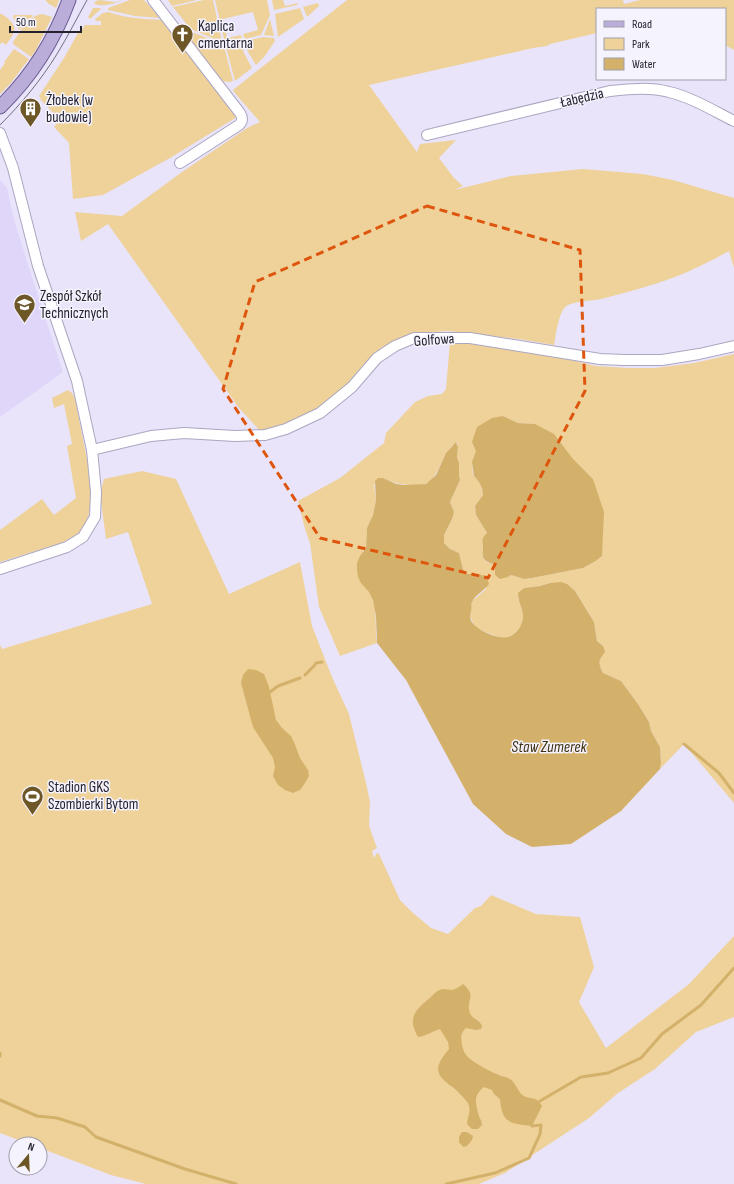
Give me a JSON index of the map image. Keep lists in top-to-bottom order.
{
  "streets": {
    "street": ["Łabędzia", "Golfowa"]
  },
  "water": ["Staw Zumerek"],
  "places": {
    "church": ["Kaplica cmentarna"],
    "building": ["Żłobek (w budowie)"],
    "school or university": ["Zespół Szkół Technicznych"],
    "sports": ["Stadion GKS Szombierki Bytom"]
  },
  "legend": ["Road", "Park", "Water"],
  "scale_bar": "50 m",
  "north": "top"
}
